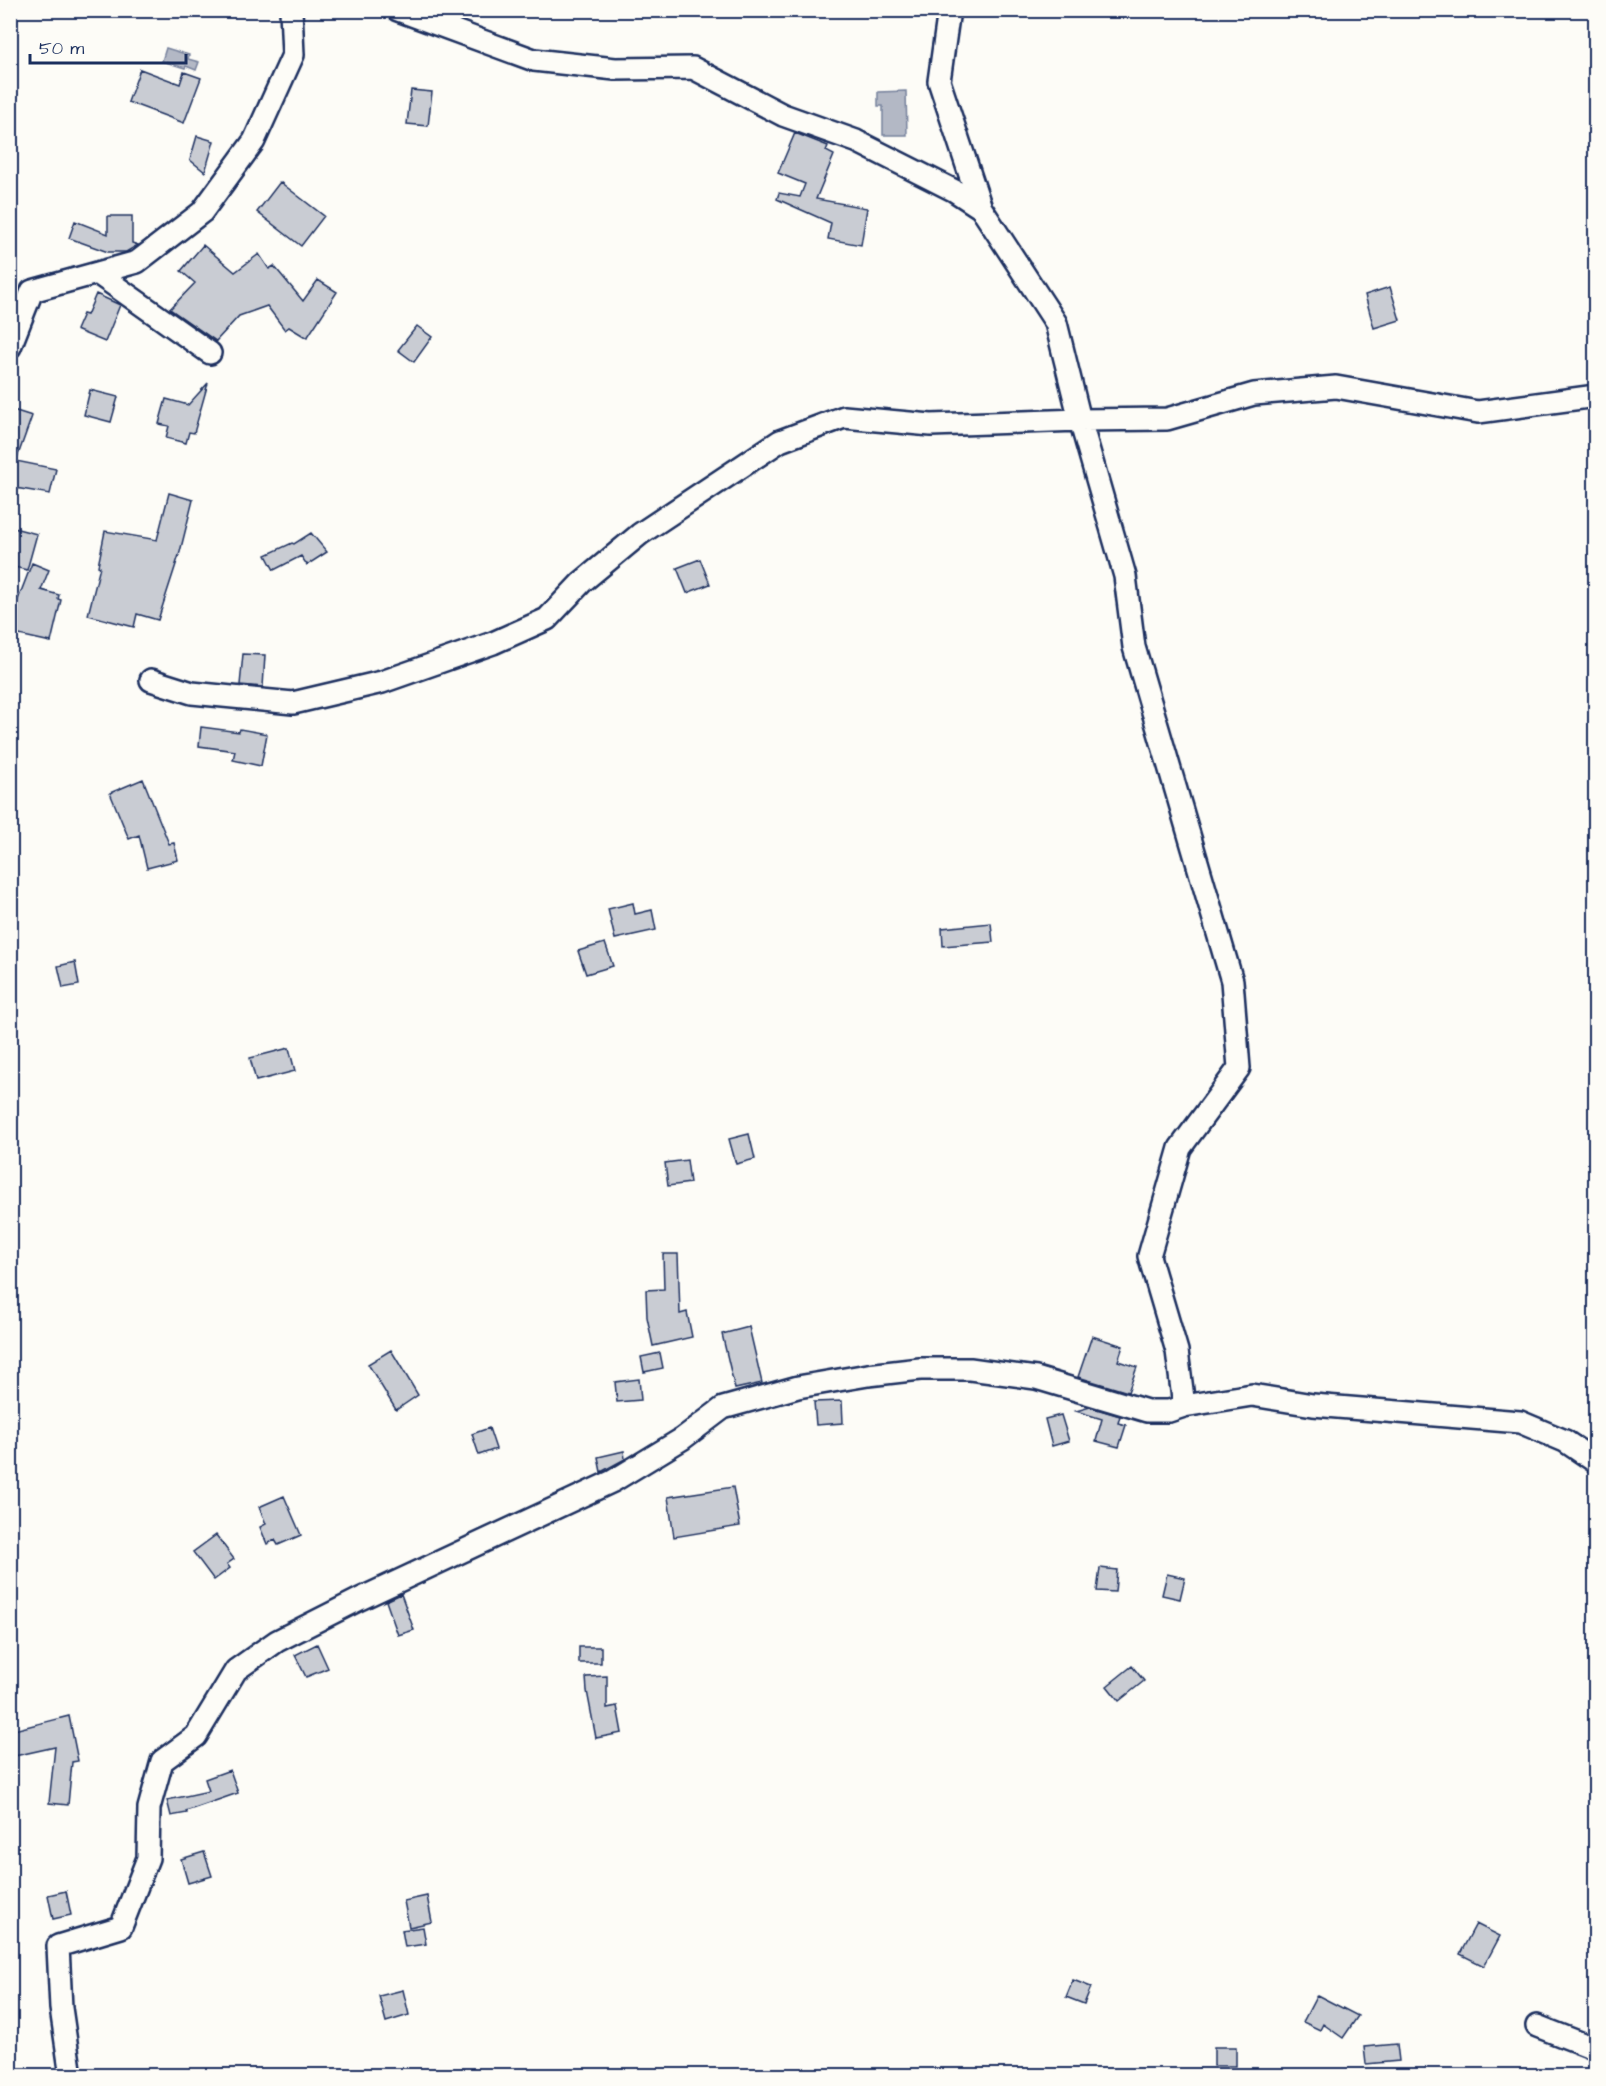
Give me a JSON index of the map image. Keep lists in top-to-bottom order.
{
  "scale_bar": "50 m"
}
